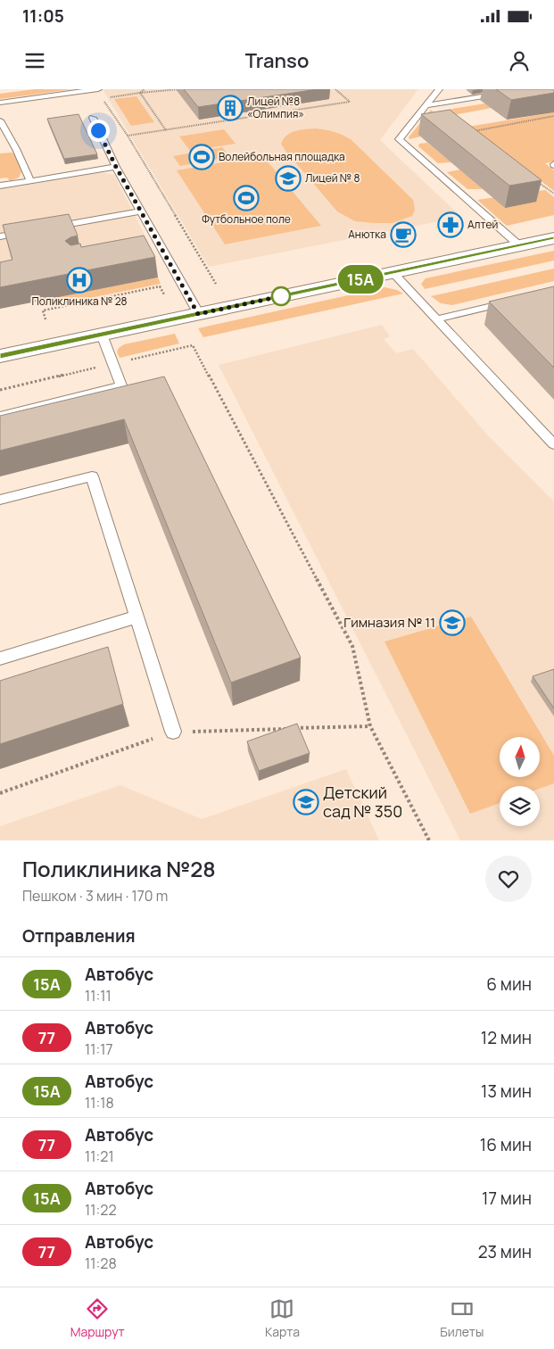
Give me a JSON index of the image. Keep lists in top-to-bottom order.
{
  "places": {
    "building": ["Лицей №8 «Олимпия»"],
    "sports": ["Волейбольная площадка", "Футбольное поле"],
    "school or university": ["Лицей № 8", "Гимназия № 11", "Детский сад № 350"],
    "pharmacy": ["Алтей"],
    "cafe": ["Анютка"],
    "hospital": ["Поликлиника № 28"]
  },
  "lines": ["bus line 15А"],
  "north": "top",
  "page": {
    "status": "11:05",
    "header": "Transo",
    "on_map": "15А",
    "heading": [
      ["Поликлиника №28", "Пешком · 3 мин · 170 m"],
      "Отправления"
    ],
    "list": [
      {
        "mark": "15А",
        "name": "Автобус",
        "note": "11:11",
        "value": "6 мин"
      },
      {
        "mark": "77",
        "name": "Автобус",
        "note": "11:17",
        "value": "12 мин"
      },
      {
        "mark": "15А",
        "name": "Автобус",
        "note": "11:18",
        "value": "13 мин"
      },
      {
        "mark": "77",
        "name": "Автобус",
        "note": "11:21",
        "value": "16 мин"
      },
      {
        "mark": "15А",
        "name": "Автобус",
        "note": "11:22",
        "value": "17 мин"
      },
      {
        "mark": "77",
        "name": "Автобус",
        "note": "11:28",
        "value": "23 мин"
      }
    ],
    "tabs": ["Маршрут", "Карта", "Билеты"]
  }
}
